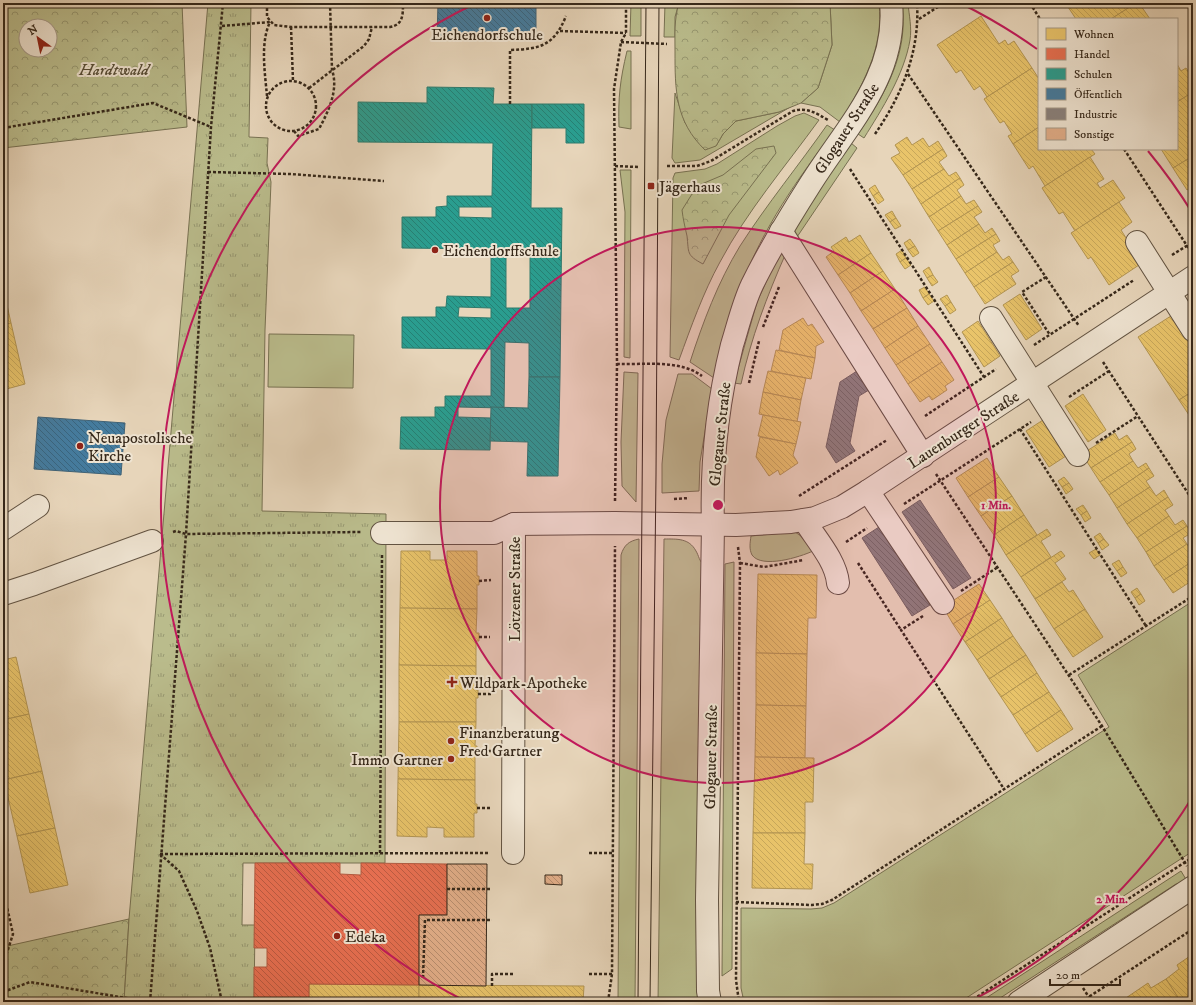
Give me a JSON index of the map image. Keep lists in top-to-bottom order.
{
  "streets": {
    "street": ["Glogauer Straße", "Lauenburger Straße", "Lötzener Straße"]
  },
  "crossings": [
    ["Glogauer Straße", "Lauenburger Straße"],
    ["Glogauer Straße", "Lötzener Straße"],
    ["Lauenburger Straße", "Lötzener Straße"]
  ],
  "parks": ["Hardtwald"],
  "places": {
    "other": [
      "Eichendorfschule",
      "Eichendorffschule",
      "Neuapostolische Kirche",
      "Finanzberatung Fred Gartner",
      "Immo Gartner",
      "Edeka"
    ],
    "transit": ["Jägerhaus"],
    "health": ["Wildpark-Apotheke"]
  },
  "legend": [
    "Wohnen",
    "Handel",
    "Schulen",
    "Öffentlich",
    "Industrie",
    "Sonstige"
  ],
  "scale_bar": "20 m",
  "north": "top left",
  "rings": ["1 Min.", "2 Min."]
}
